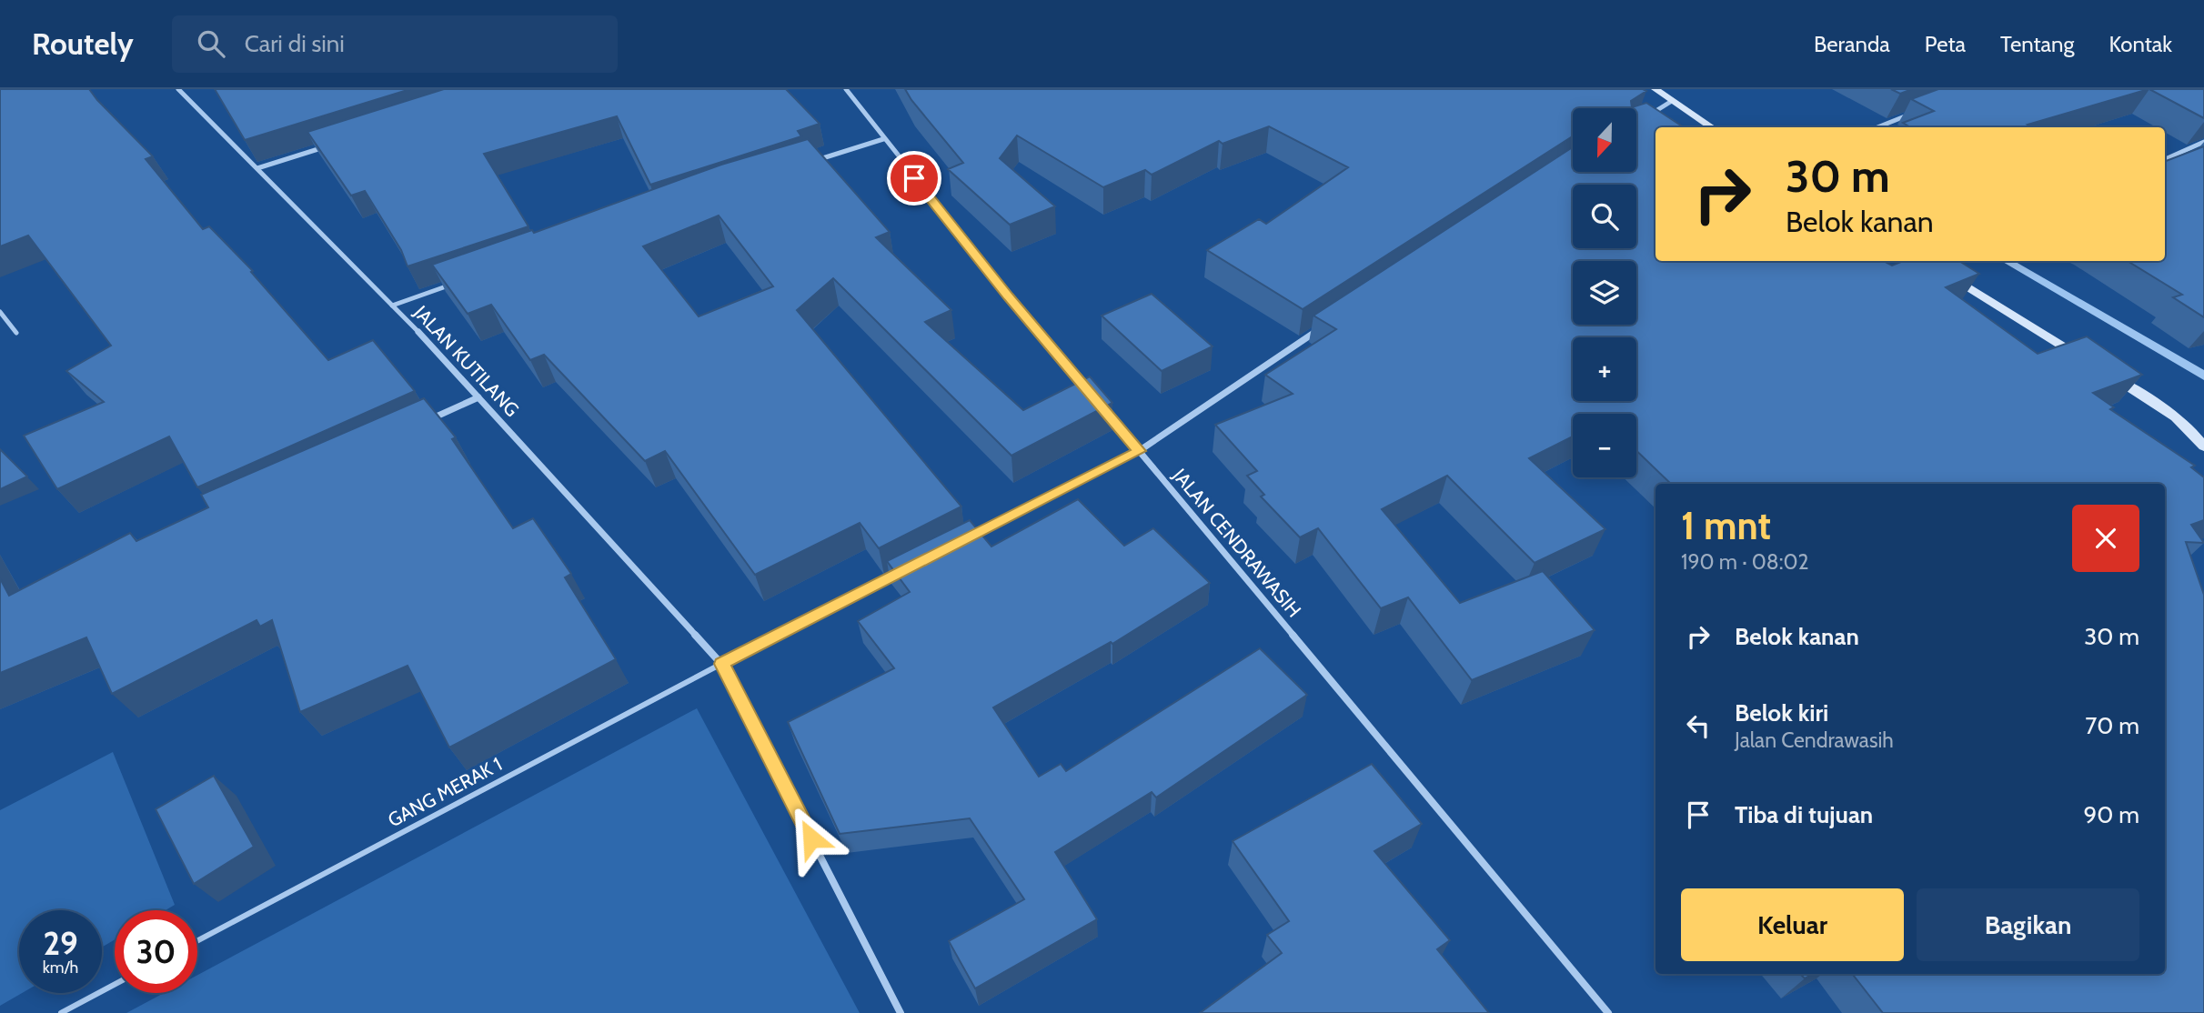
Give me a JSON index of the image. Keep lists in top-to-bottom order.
{
  "streets": {
    "street": ["JALAN KUTILANG", "JALAN CENDRAWASIH"],
    "lane": ["GANG MERAK 1"]
  },
  "crossings": [
    ["JALAN KUTILANG", "GANG MERAK 1"]
  ],
  "north": "bottom",
  "page": {
    "header": "Routely",
    "search": "Cari di sini",
    "nav": [
      "Beranda",
      "Peta",
      "Tentang",
      "Kontak"
    ],
    "map_buttons": ["+", "−"],
    "turn": ["30 m", "Belok kanan"],
    "heading": ["1 mnt", "190 m · 08:02"],
    "list": [
      {
        "name": "Belok kanan",
        "value": "30 m"
      },
      {
        "name": "Belok kiri",
        "note": "Jalan Cendrawasih",
        "value": "70 m"
      },
      {
        "name": "Tiba di tujuan",
        "value": "90 m"
      }
    ],
    "buttons": ["Keluar", "Bagikan"],
    "speed": "29 km/h",
    "limit": "30"
  }
}
